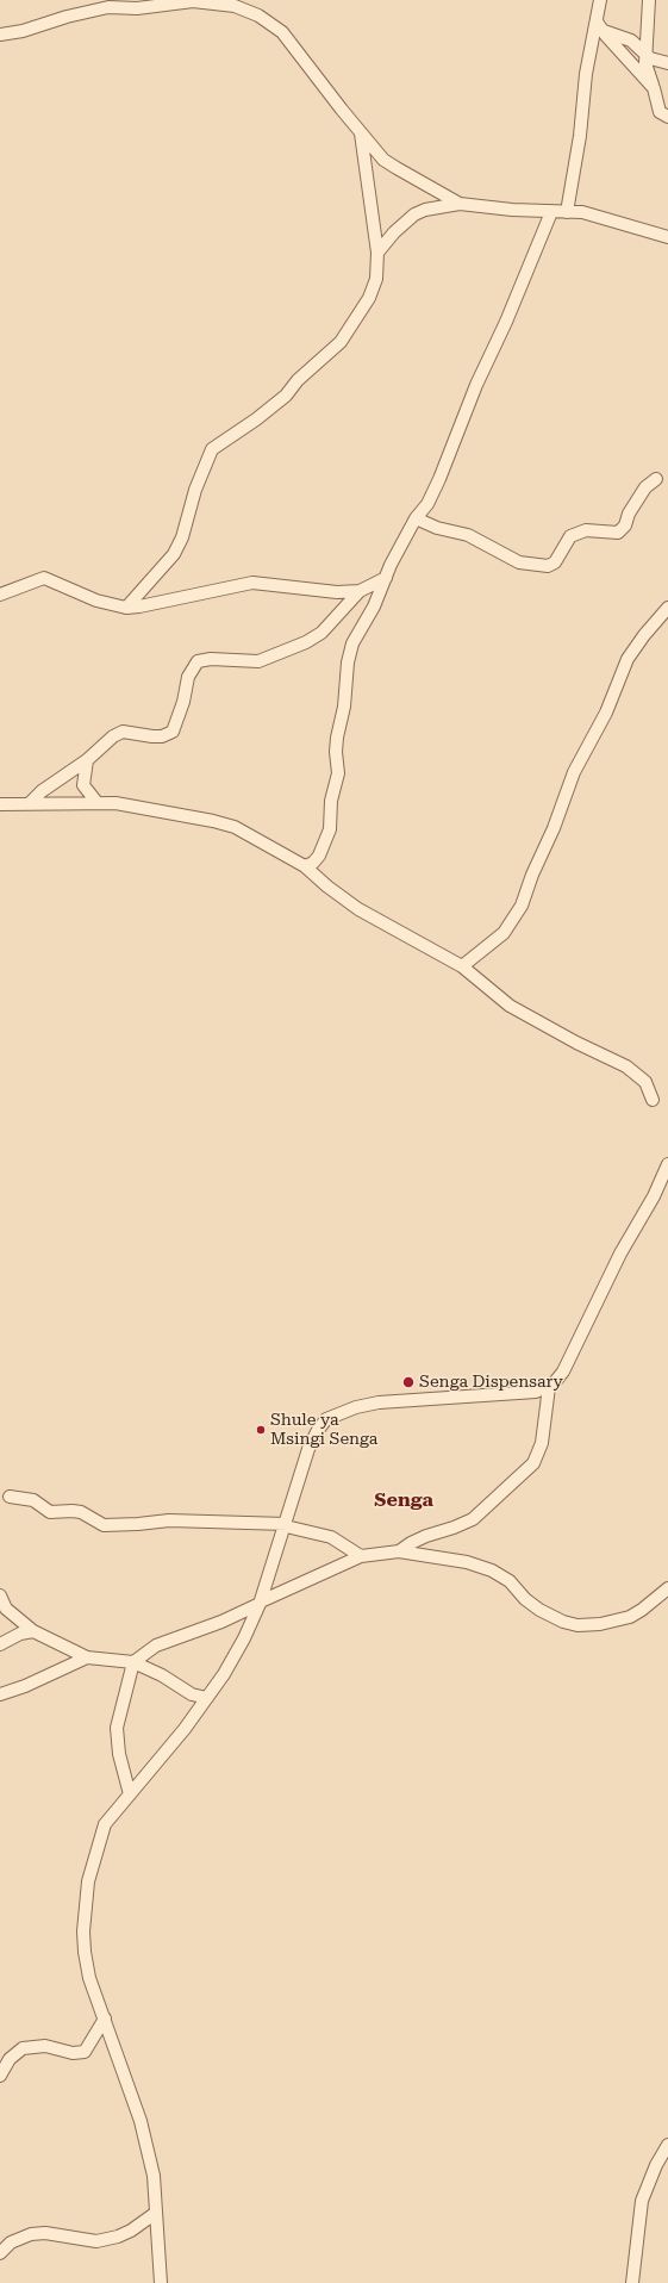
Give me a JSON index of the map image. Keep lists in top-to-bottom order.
{
  "districts": ["Senga"],
  "places": ["Senga Dispensary", "Shule ya Msingi Senga"]
}
